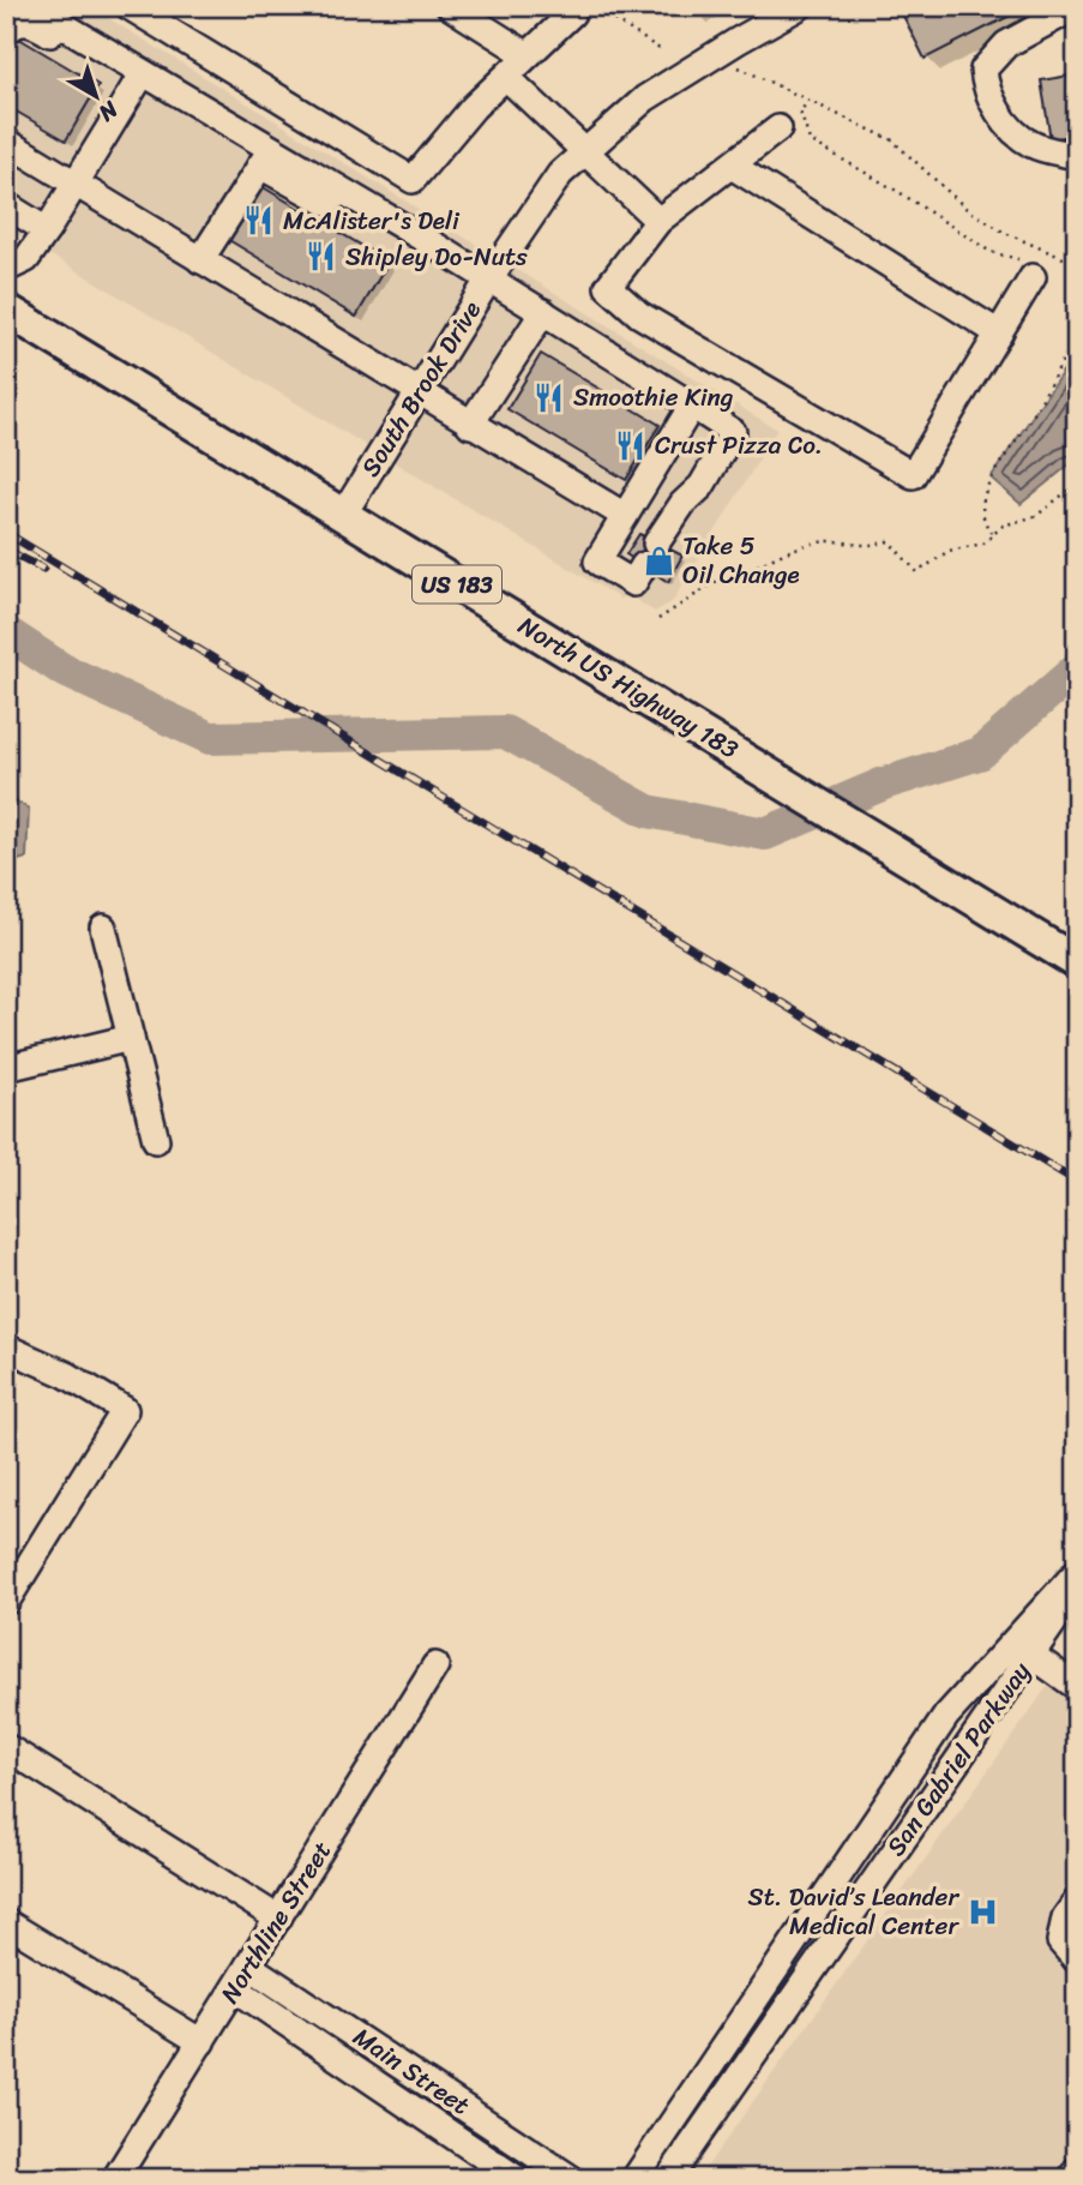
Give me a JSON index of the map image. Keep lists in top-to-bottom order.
{
  "streets": {
    "main road": ["US 183", "North US Highway 183"],
    "street": [
      "South Brook Drive",
      "San Gabriel Parkway",
      "Northline Street",
      "Main Street"
    ]
  },
  "crossings": [
    ["South Brook Drive", "North US Highway 183"],
    ["Northline Street", "Main Street"]
  ],
  "places": {
    "restaurant": [
      "McAlister's Deli",
      "Shipley Do-Nuts",
      "Smoothie King",
      "Crust Pizza Co."
    ],
    "shop": ["Take 5 Oil Change"],
    "hospital": ["St. David’s Leander Medical Center"]
  },
  "north": "bottom right"
}
